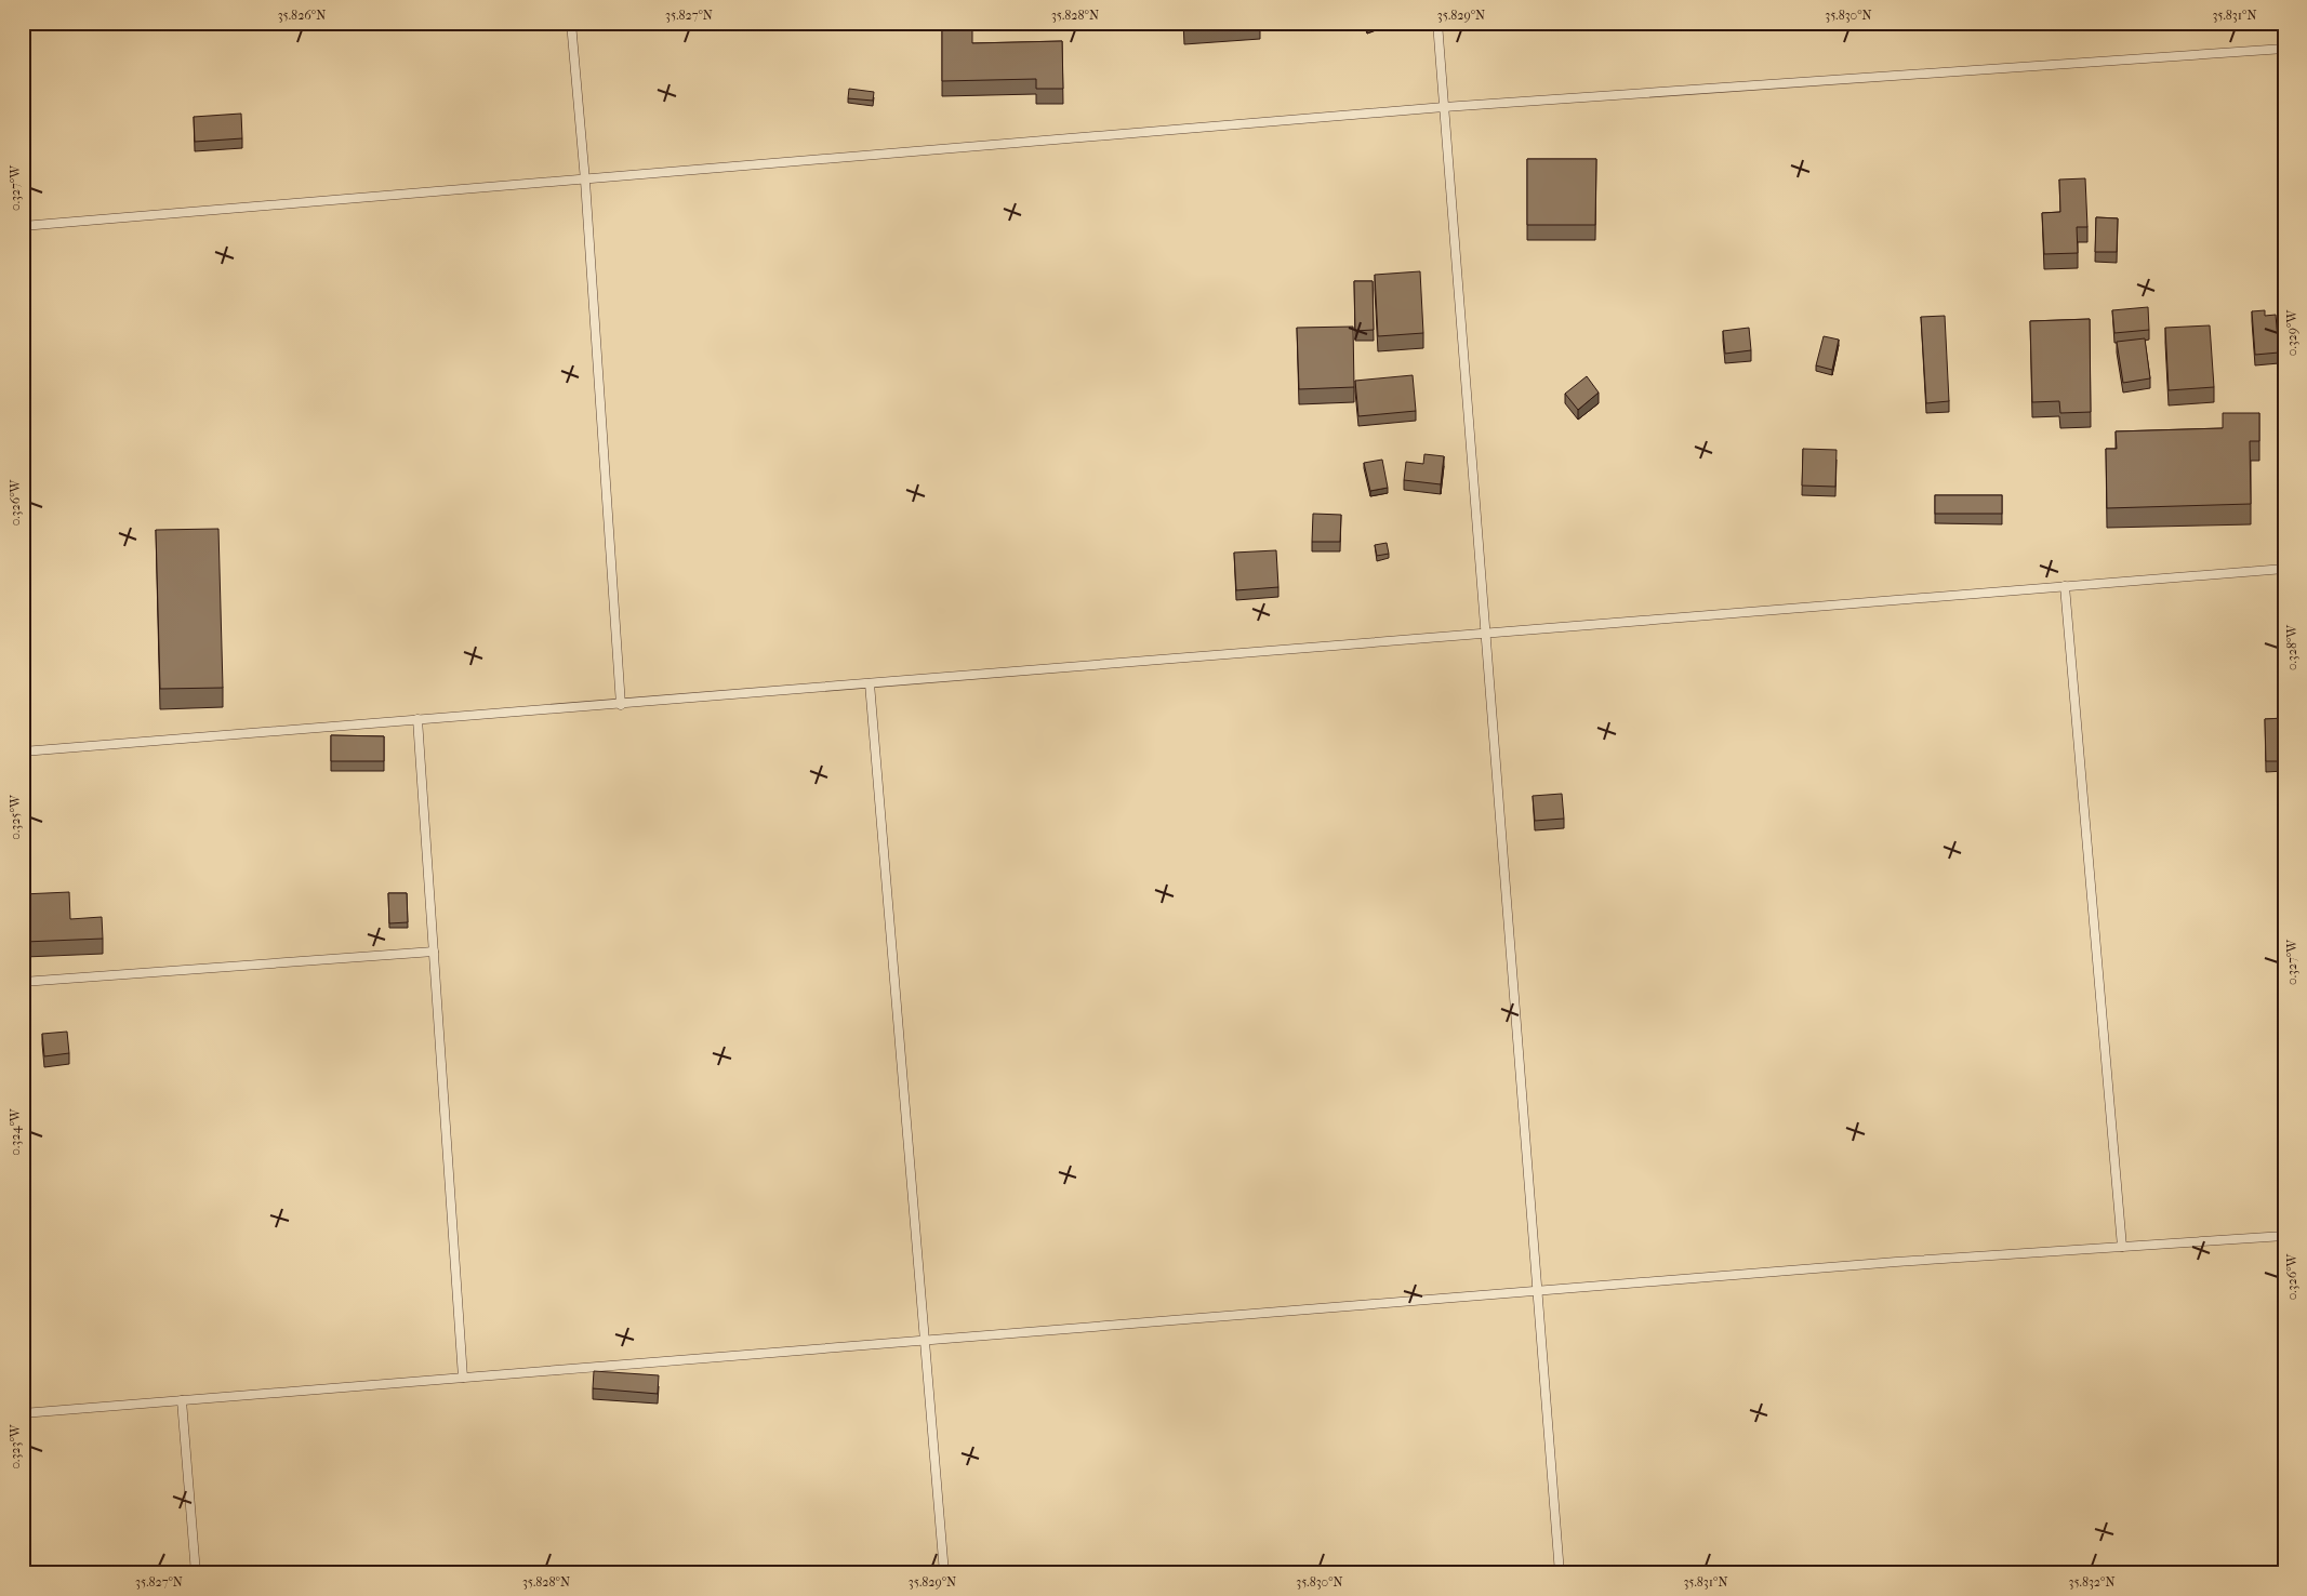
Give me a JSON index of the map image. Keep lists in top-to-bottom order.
{
  "coordinates": [
    "35.826°N",
    "35.827°N",
    "35.828°N",
    "35.829°N",
    "35.830°N",
    "35.831°N",
    "0.327°W",
    "0.329°W",
    "0.326°W",
    "0.328°W",
    "0.325°W",
    "0.324°W",
    "0.323°W",
    "35.832°N"
  ]
}
